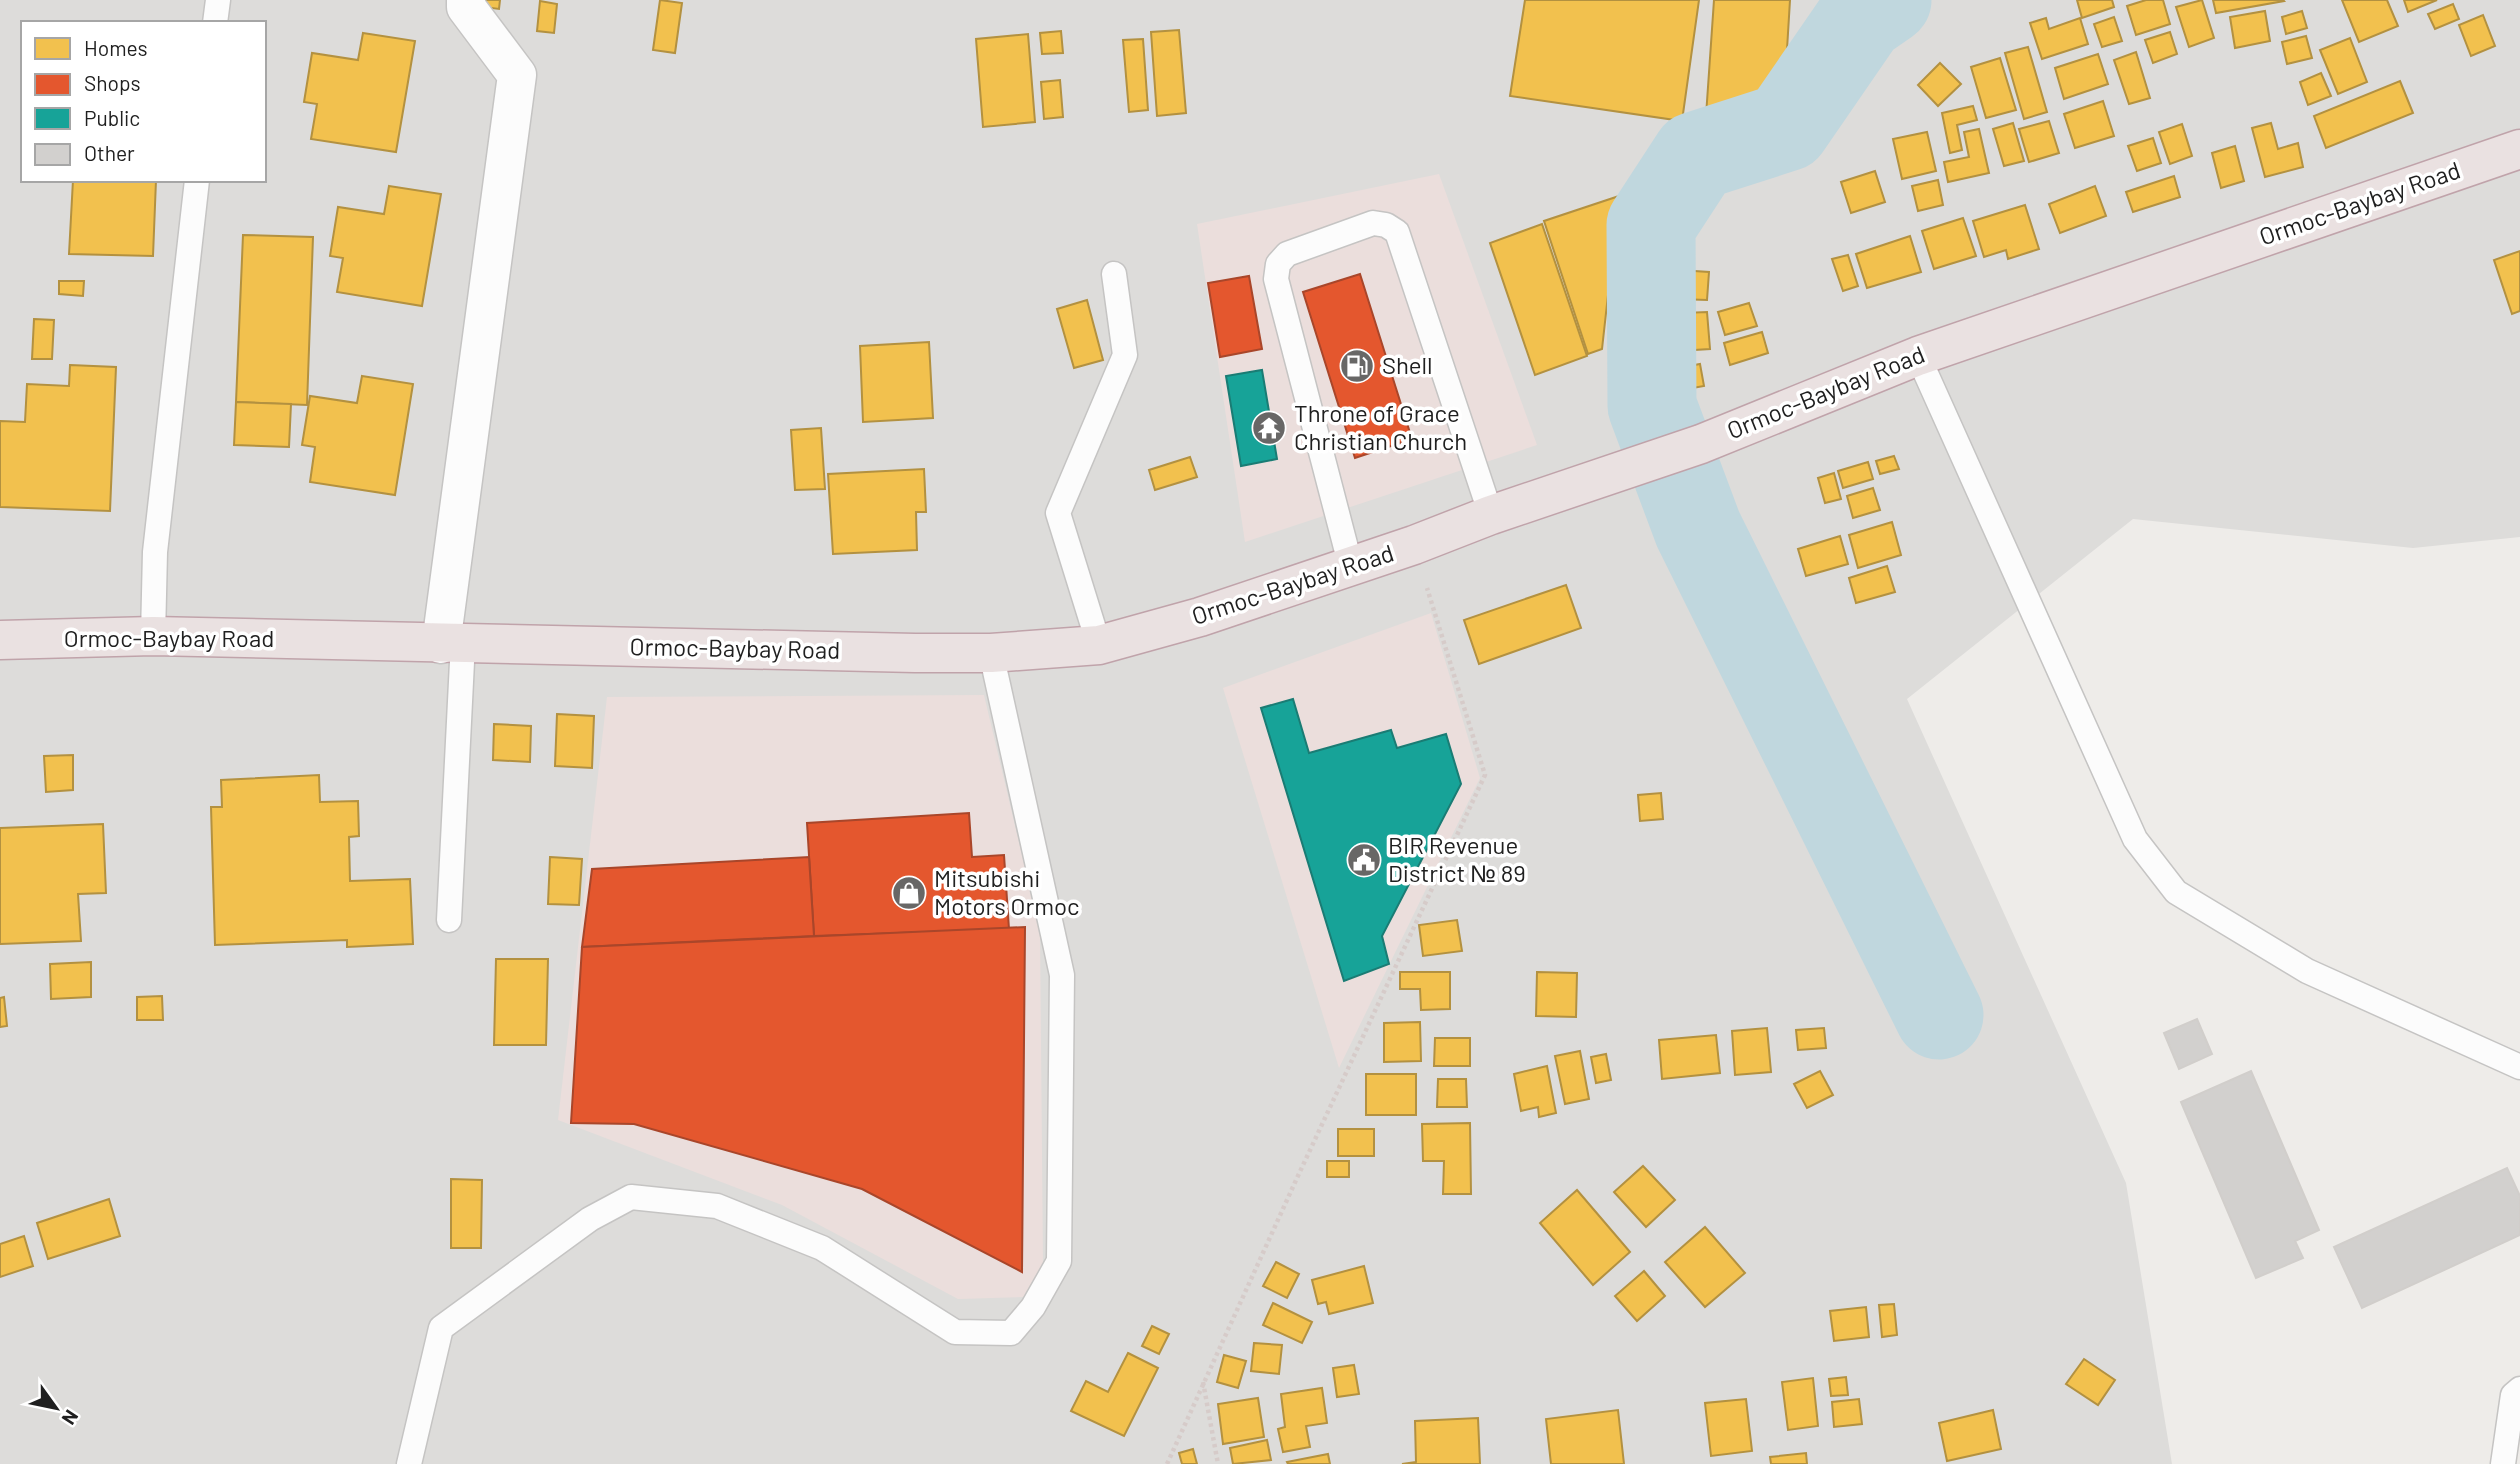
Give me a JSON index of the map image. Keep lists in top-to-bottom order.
{
  "streets": {
    "highway": ["Ormoc-Baybay Road"]
  },
  "places": {
    "fuel station": ["Shell"],
    "temple": ["Throne of Grace Christian Church"],
    "public building": ["BIR Revenue District № 89"],
    "shop": ["Mitsubishi Motors Ormoc"]
  },
  "legend": [
    "Homes",
    "Shops",
    "Public",
    "Other"
  ],
  "north": "bottom right"
}
